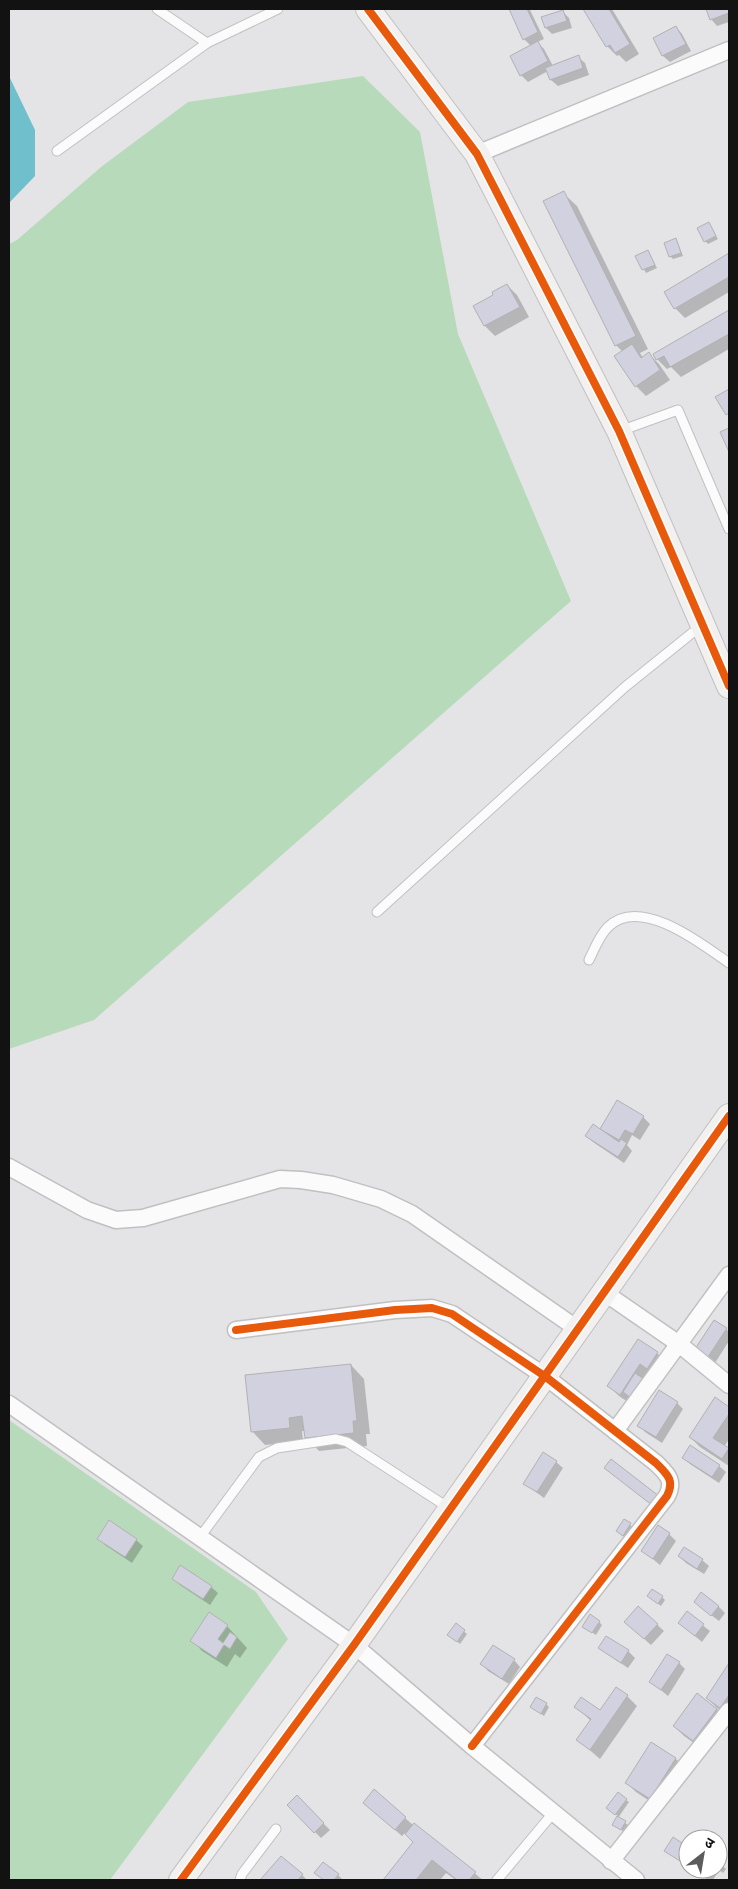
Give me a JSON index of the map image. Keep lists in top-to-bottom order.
{
  "north": "top right"
}
